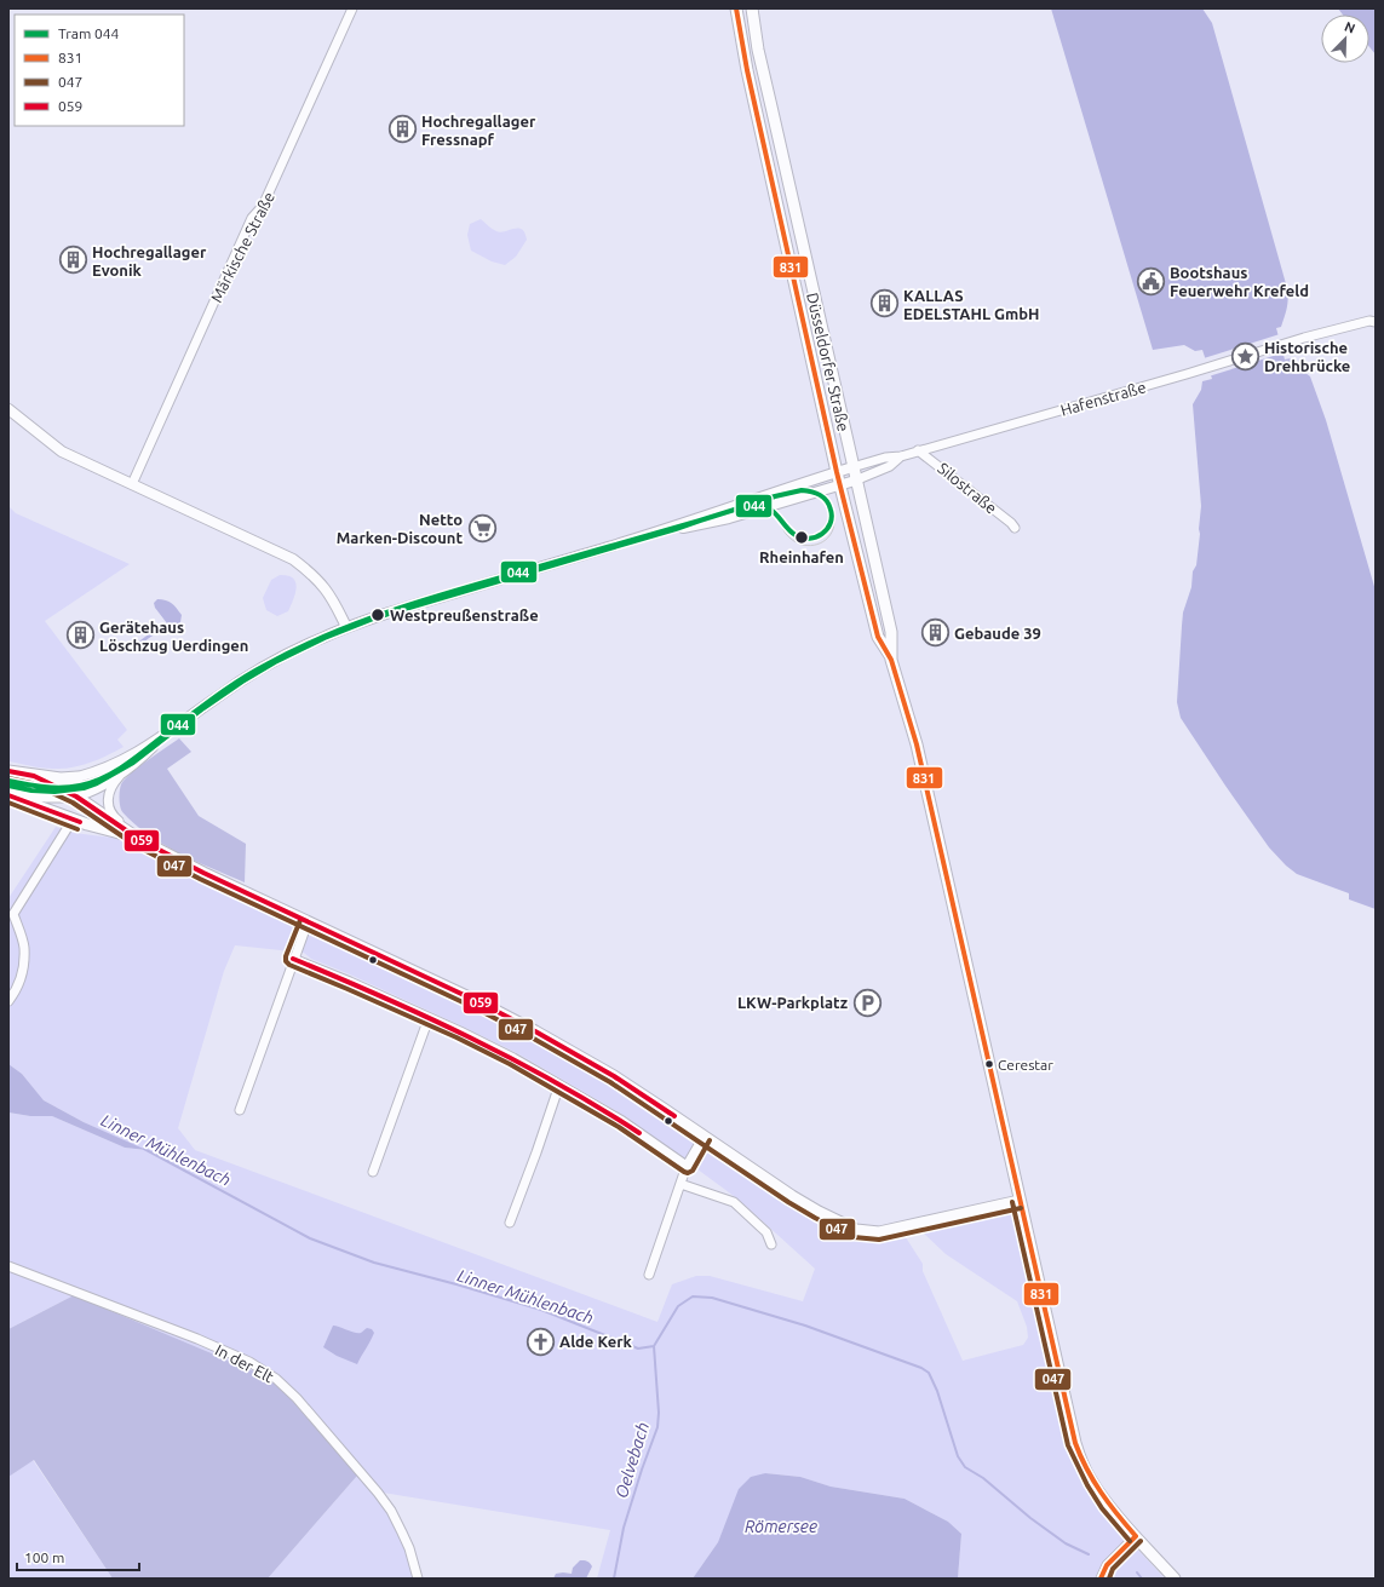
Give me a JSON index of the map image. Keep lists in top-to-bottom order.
{
  "streets": {
    "main road": ["Düsseldorfer Straße", "Hafenstraße"],
    "street": ["Märkische Straße", "Silostraße", "In der Elt"]
  },
  "crossings": [
    ["Düsseldorfer Straße", "Hafenstraße"],
    ["Hafenstraße", "Silostraße"]
  ],
  "water": ["Linner Mühlenbach", "Oelvebach", "Römersee"],
  "places": {
    "building": [
      "Hochregallager Fressnapf",
      "Hochregallager Evonik",
      "KALLAS EDELSTAHL GmbH",
      "Gebaude 39",
      "Gerätehaus Löschzug Uerdingen"
    ],
    "public building": ["Bootshaus Feuerwehr Krefeld"],
    "place": ["Historische Drehbrücke"],
    "supermarket": ["Netto Marken-Discount"],
    "other": ["Rheinhafen", "Westpreußenstraße", "Cerestar"],
    "parking": ["LKW-Parkplatz"],
    "church": ["Alde Kerk"]
  },
  "lines": [
    "transit line 831",
    "tram line 044",
    "transit line 059",
    "transit line 047"
  ],
  "legend": [
    "Tram 044",
    "831",
    "047",
    "059"
  ],
  "scale_bar": "100 m",
  "north": "top right"
}
